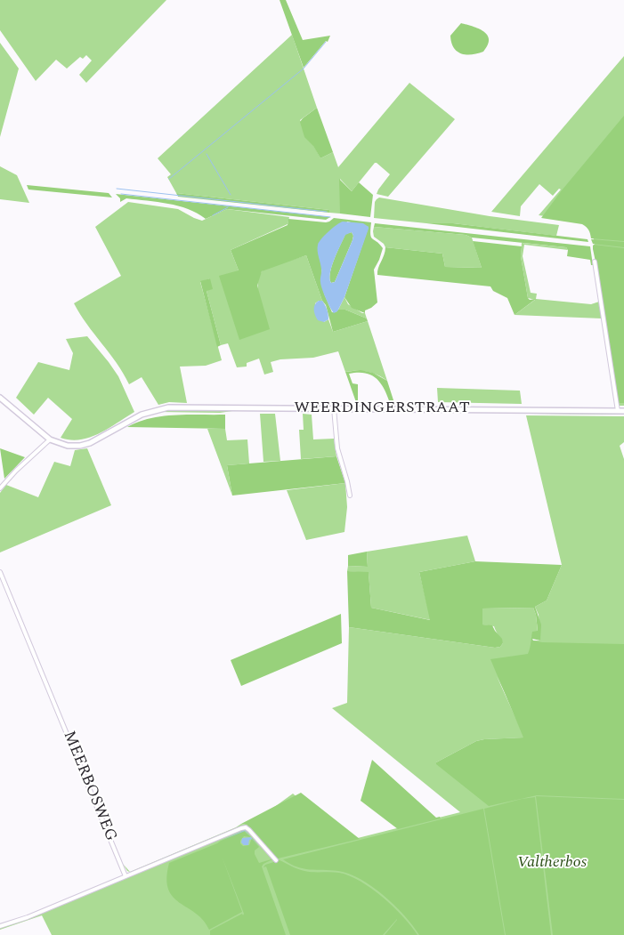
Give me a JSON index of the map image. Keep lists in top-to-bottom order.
{
  "streets": {
    "main road": ["WEERDINGERSTRAAT"],
    "street": ["MEERBOSWEG"]
  },
  "parks": ["Valtherbos"]
}
